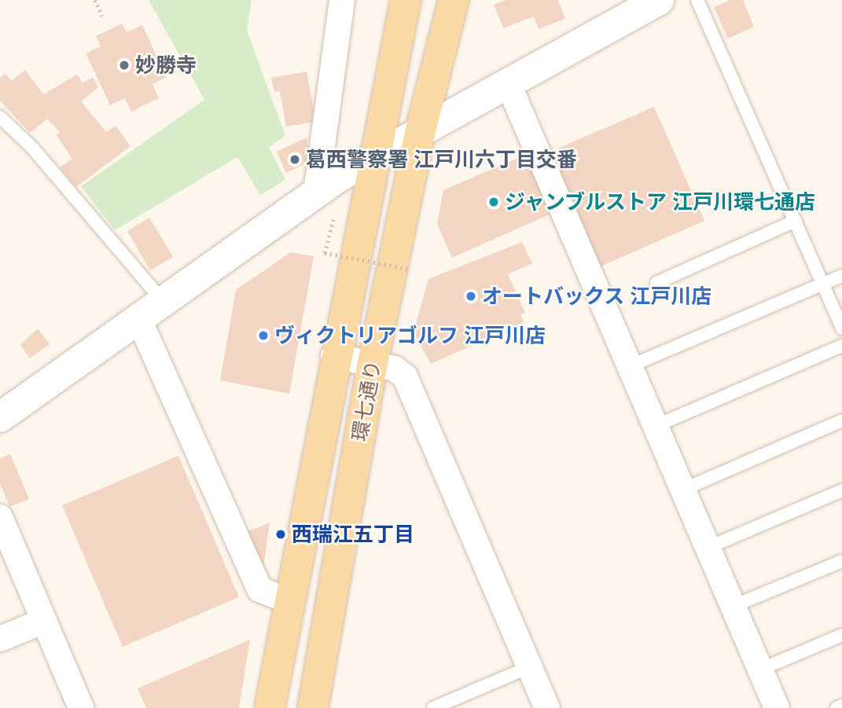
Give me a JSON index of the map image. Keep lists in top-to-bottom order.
{
  "streets": {
    "main road": ["環七通り"]
  },
  "places": [
    "妙勝寺",
    "葛西警察署 江戸川六丁目交番",
    "ジャンブルストア 江戸川環七通店",
    "オートバックス 江戸川店",
    "ヴィクトリアゴルフ 江戸川店",
    "西瑞江五丁目"
  ]
}
